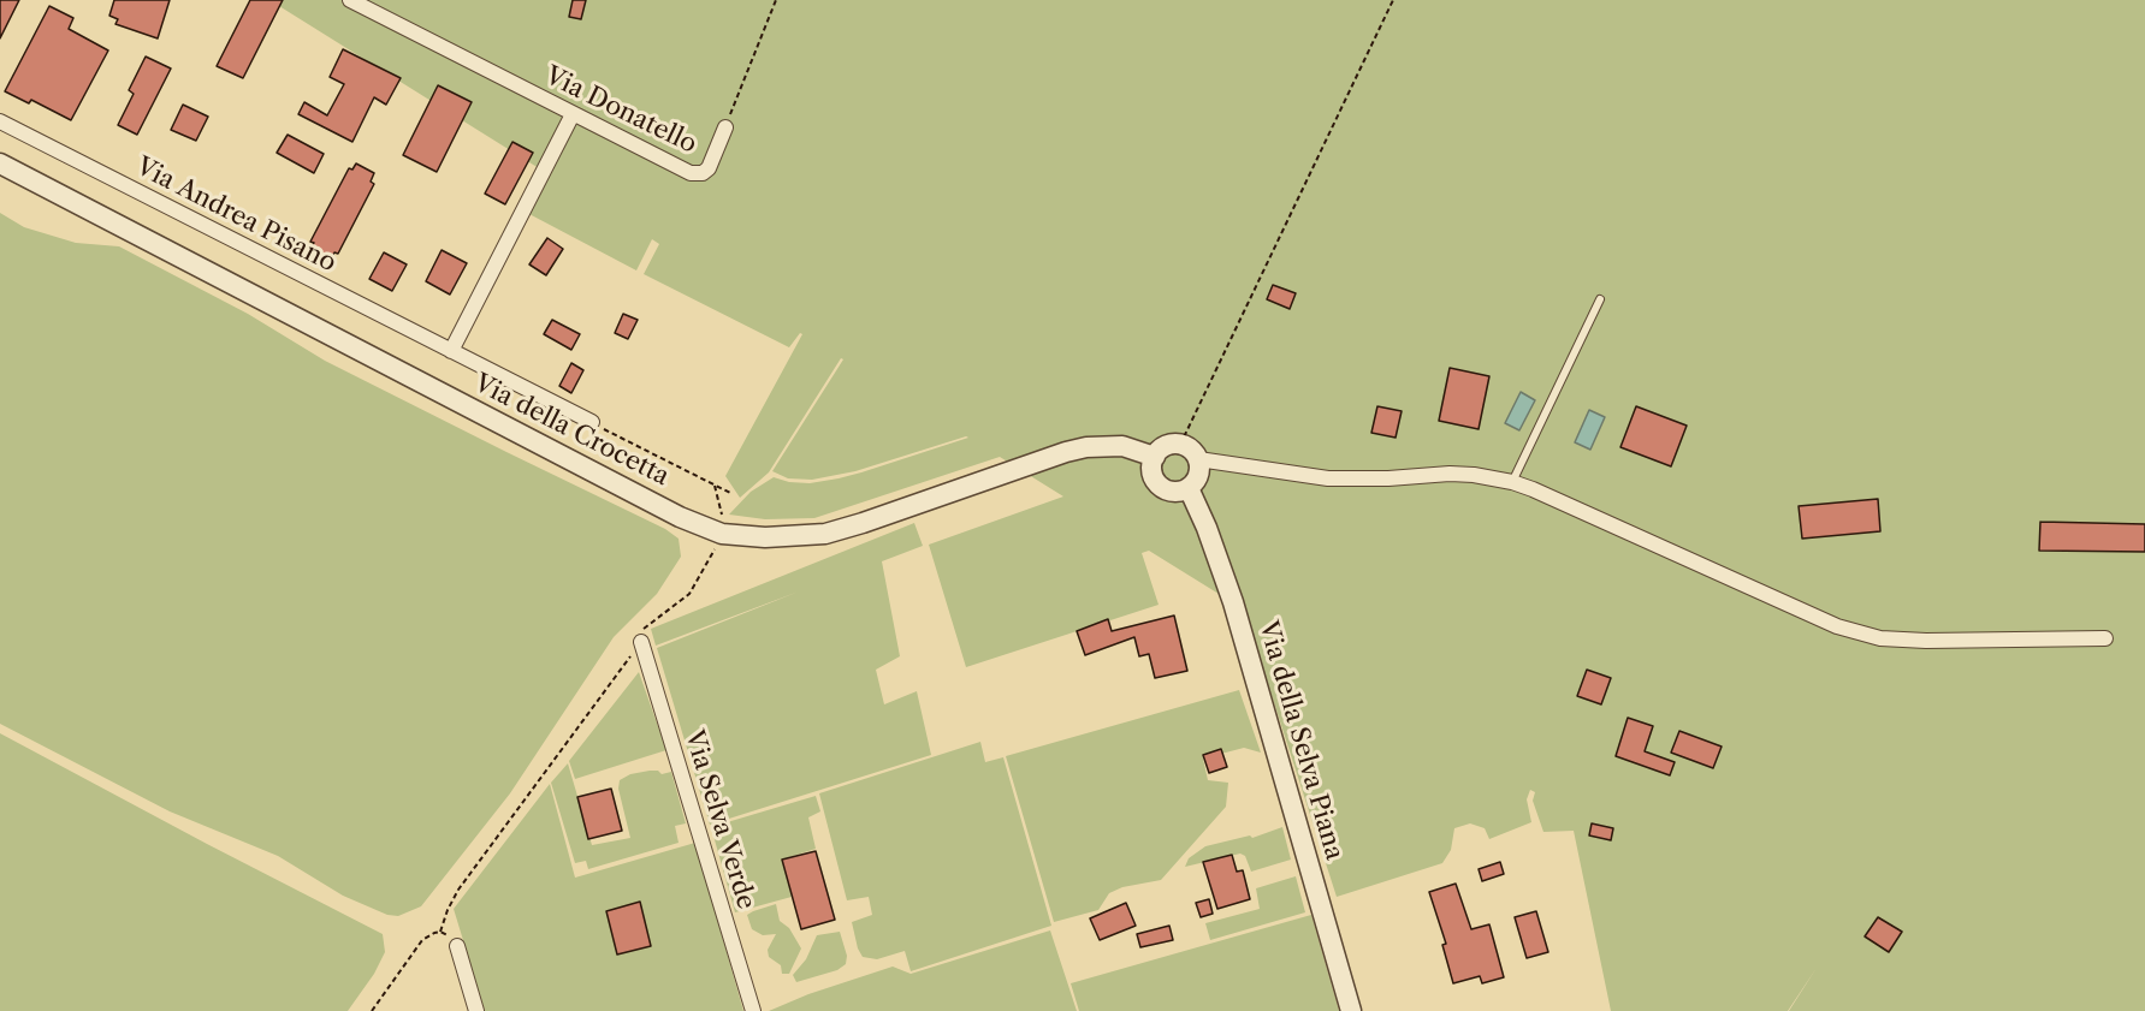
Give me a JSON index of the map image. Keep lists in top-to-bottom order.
{
  "streets": {
    "street": [
      "Via Donatello",
      "Via Andrea Pisano",
      "Via della Crocetta",
      "Via della Selva Piana",
      "Via Selva Verde"
    ]
  },
  "crossings": [
    ["Via della Crocetta", "Via della Selva Piana"]
  ]
}
